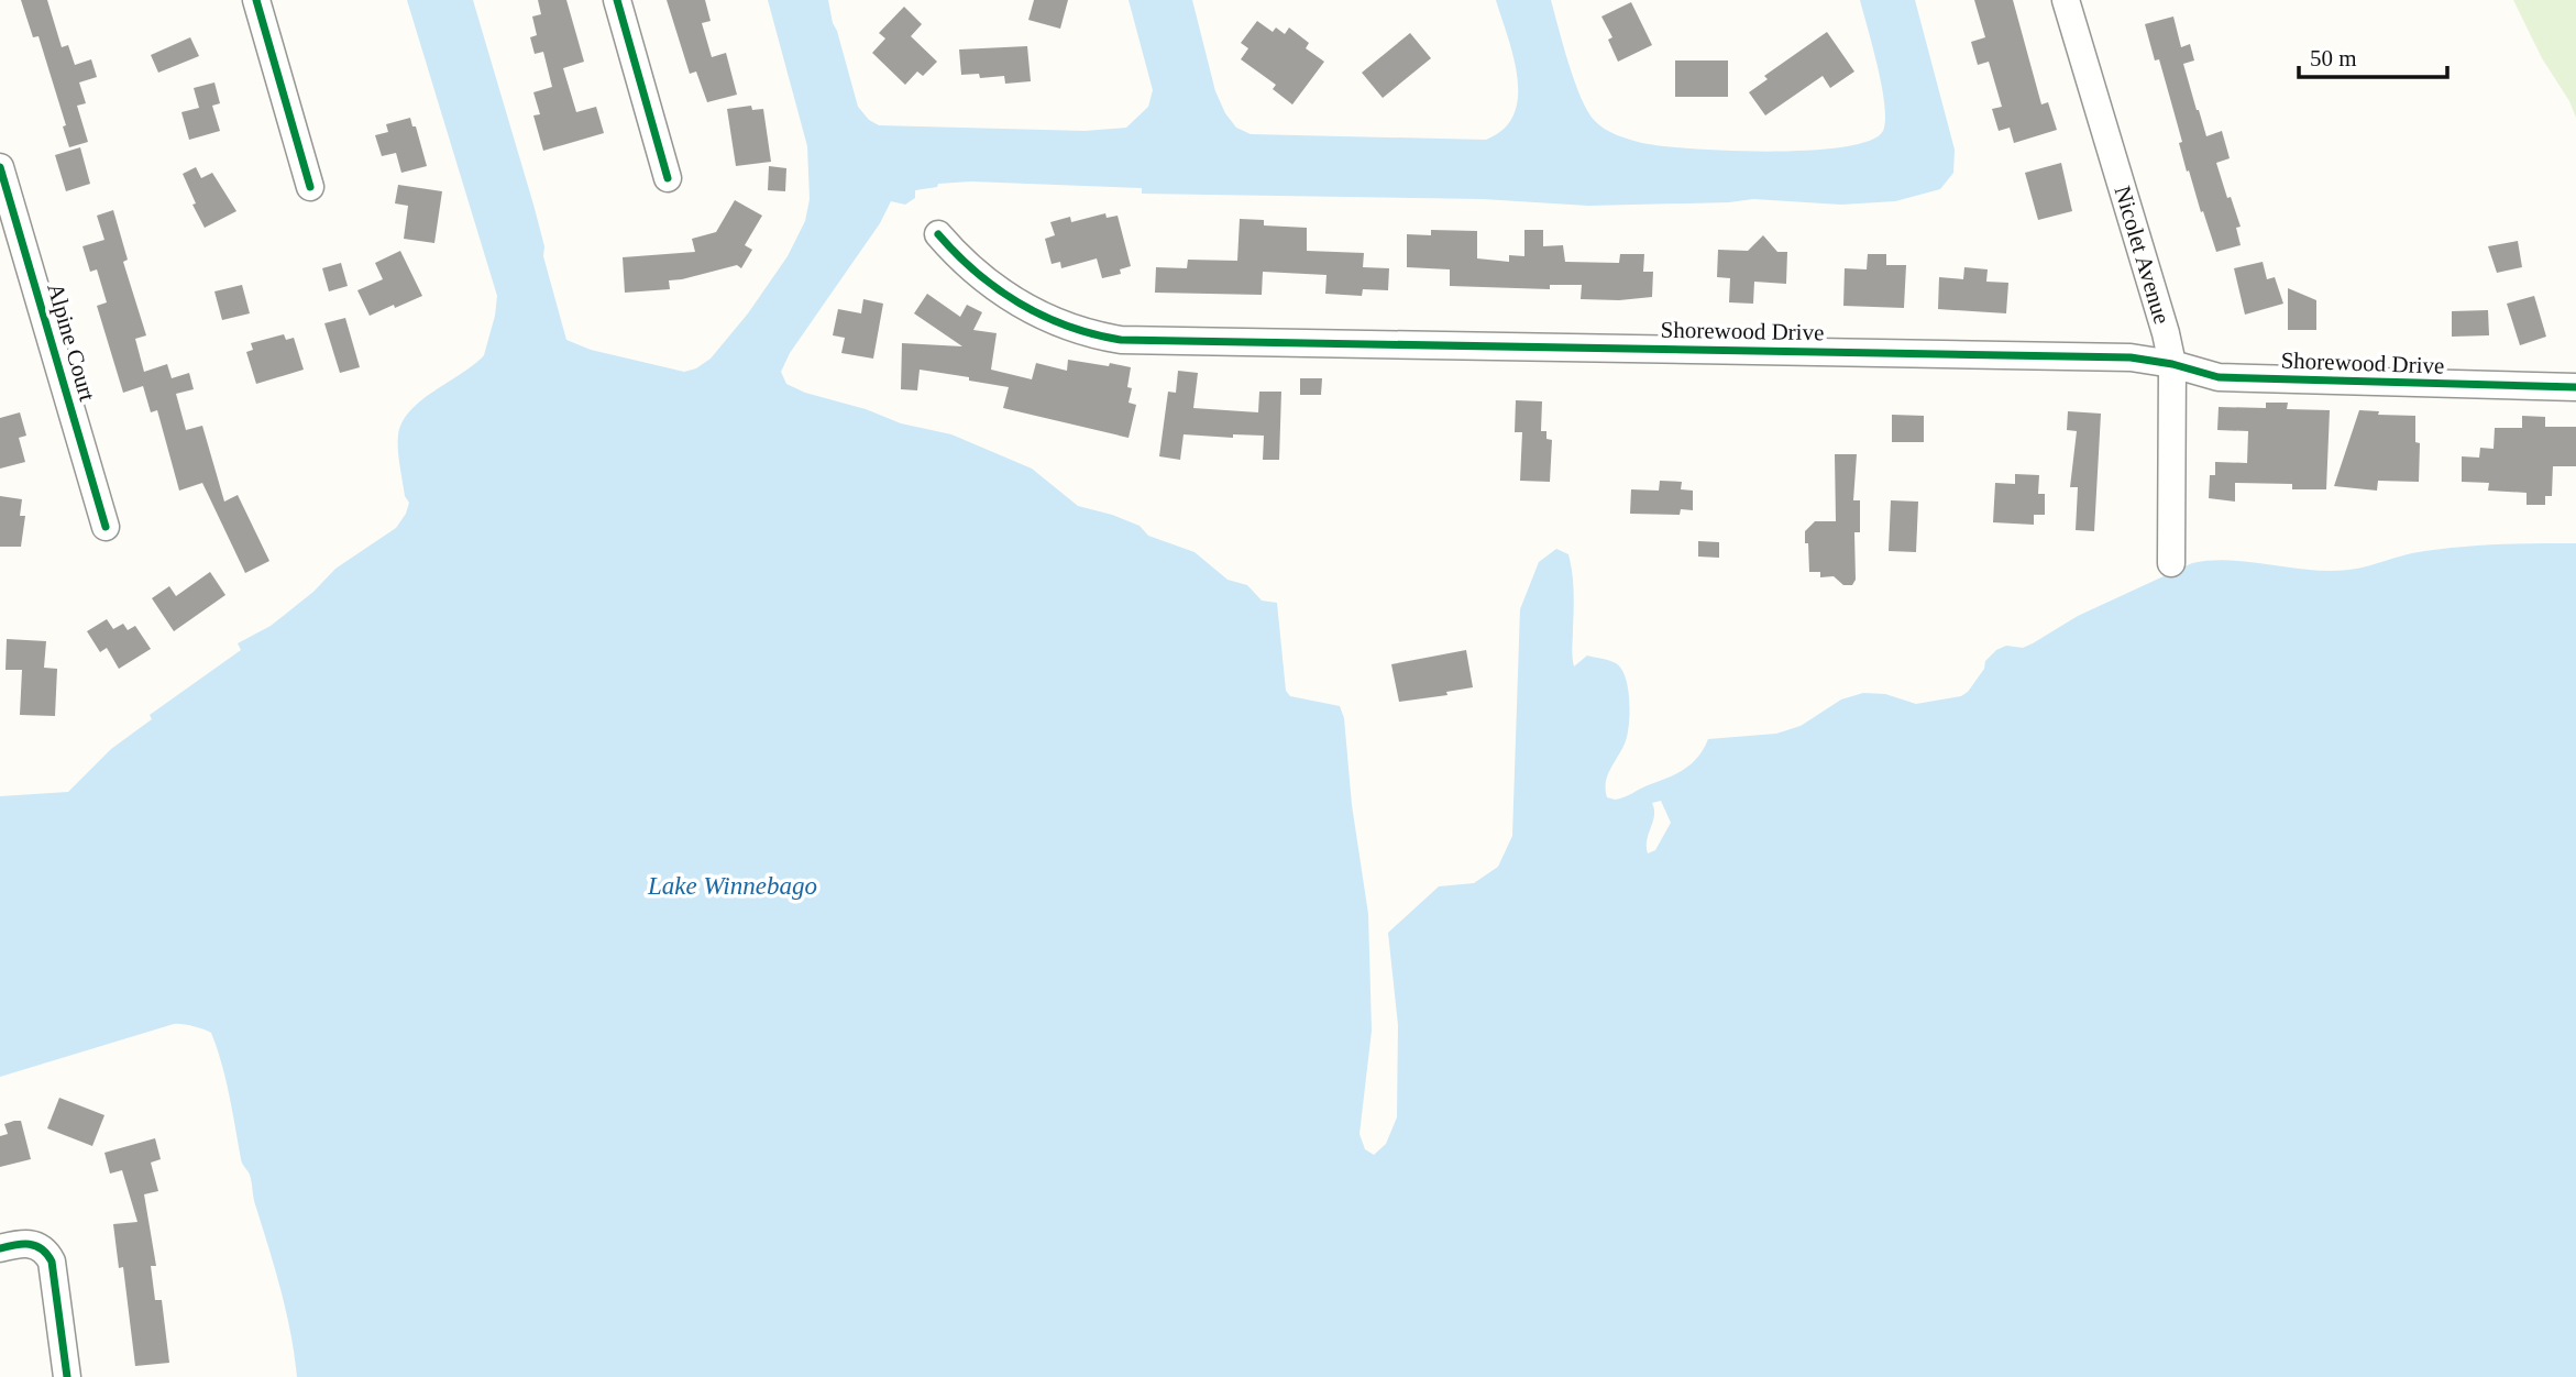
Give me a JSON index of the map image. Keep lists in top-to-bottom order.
{
  "streets": {
    "street": ["Nicolet Avenue", "Shorewood Drive", "Alpine Court"]
  },
  "crossings": [
    ["Nicolet Avenue", "Shorewood Drive"]
  ],
  "water": ["Lake Winnebago"],
  "scale_bar": "50 m"
}
